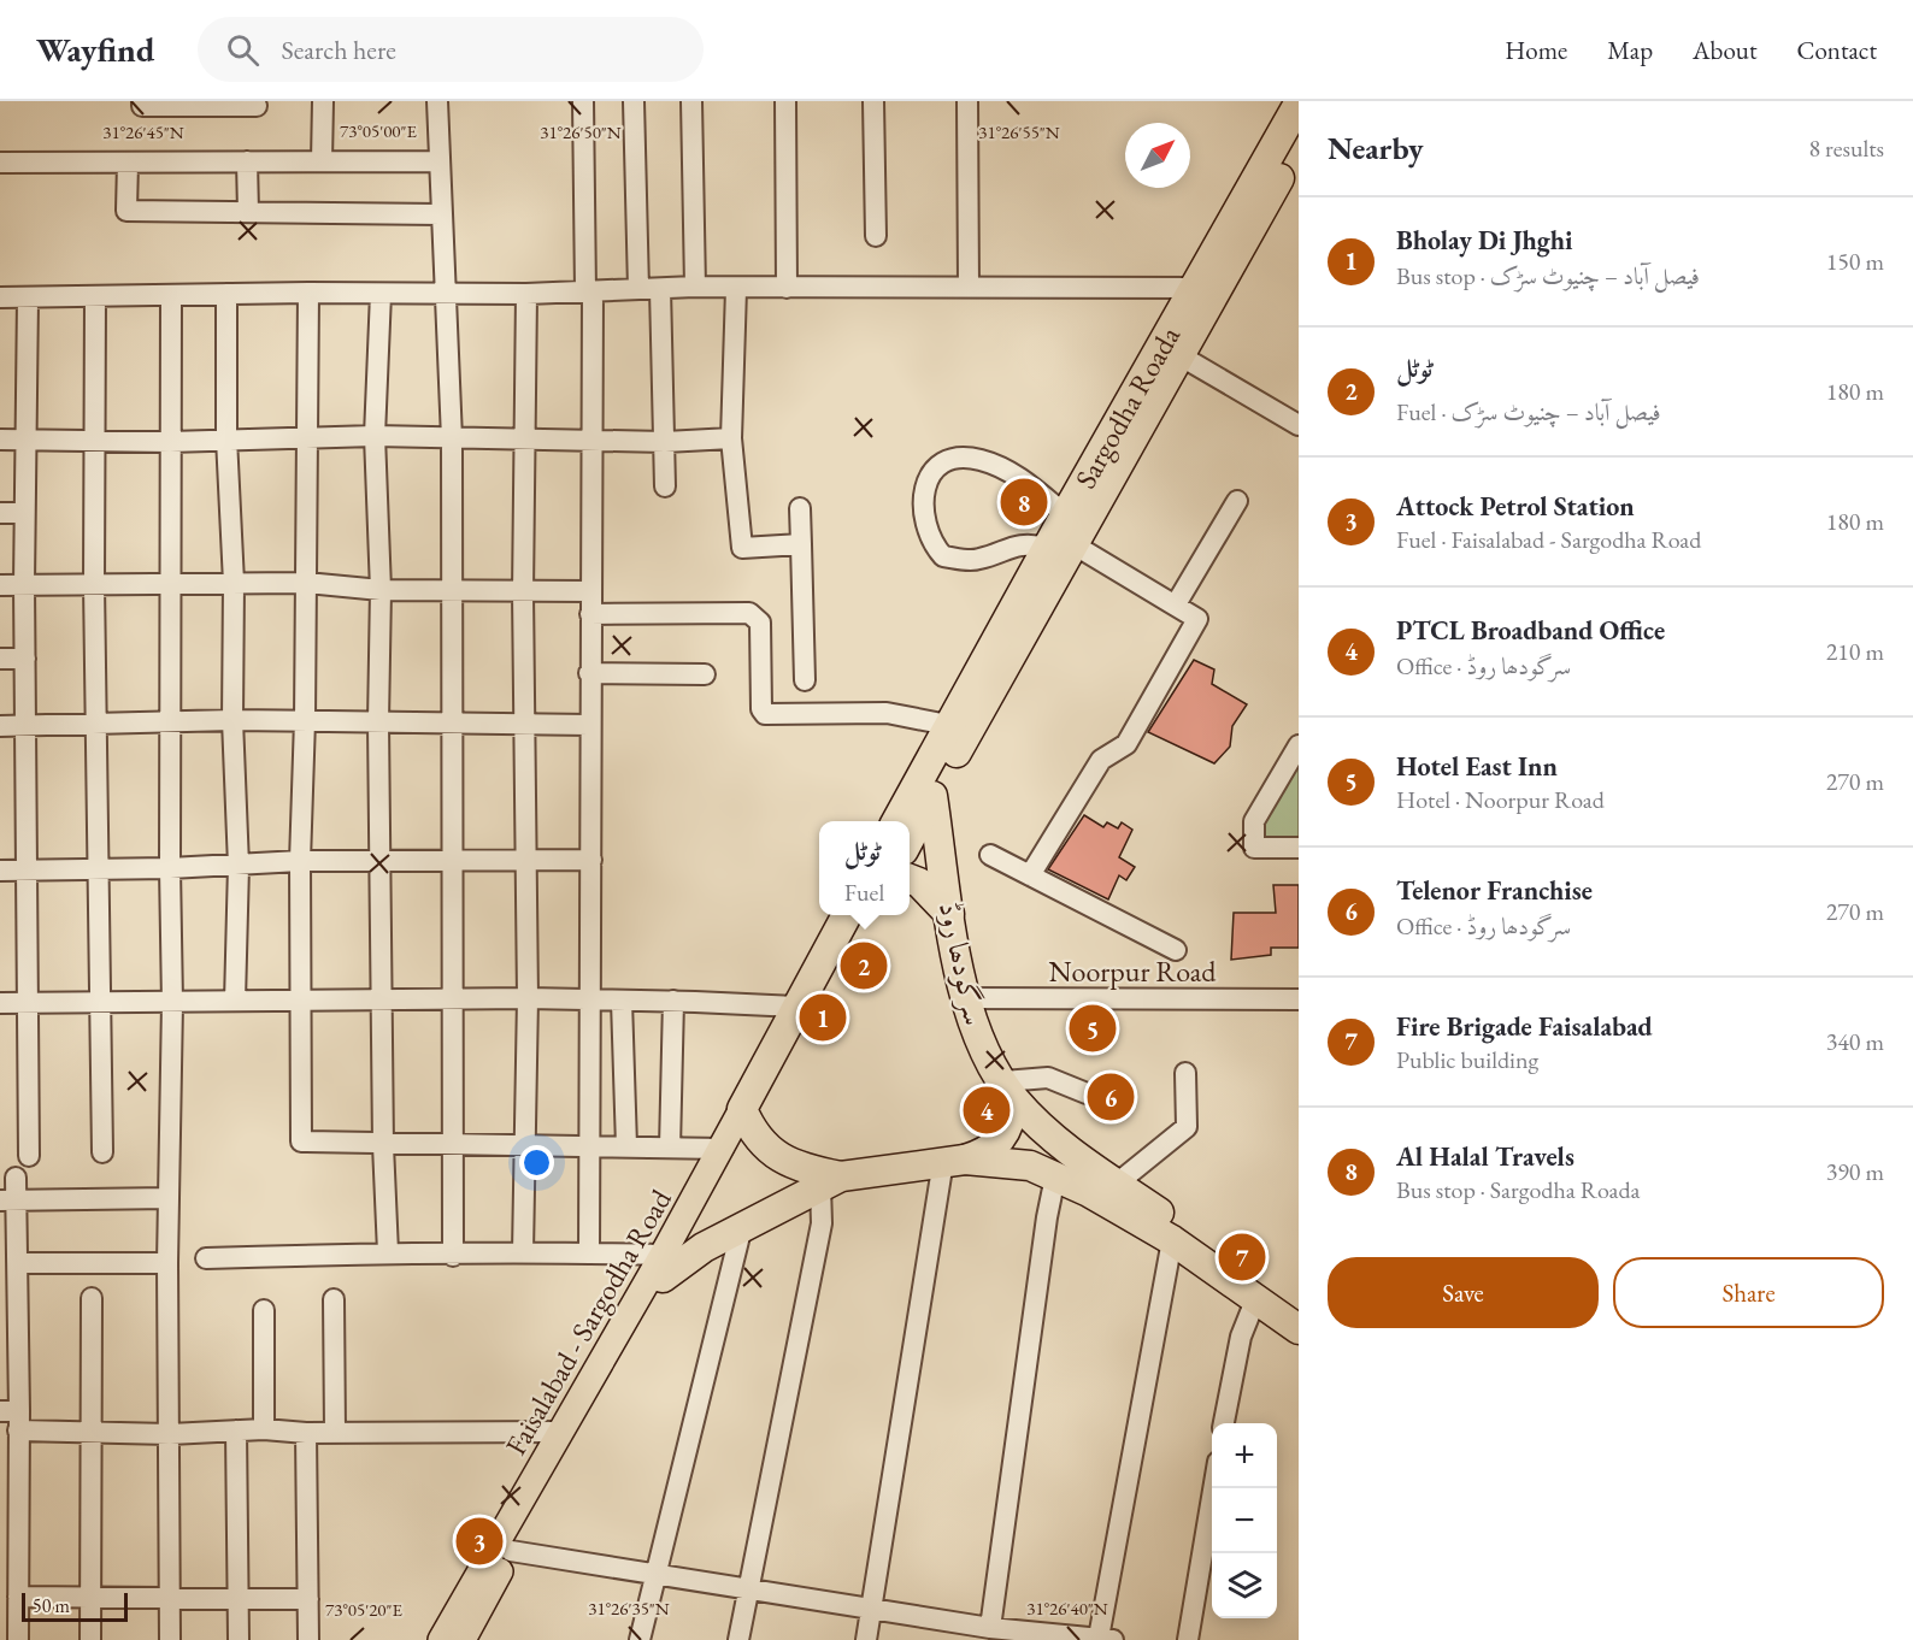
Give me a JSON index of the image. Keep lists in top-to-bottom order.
{
  "streets": {
    "highway": ["Sargodha Roada", "سرگودھا روڈ"],
    "main road": ["Faisalabad - Sargodha Road"],
    "street": ["Noorpur Road"]
  },
  "crossings": [
    ["Sargodha Roada", "سرگودھا روڈ"],
    ["سرگودھا روڈ", "Noorpur Road"]
  ],
  "scale_bar": "50 m",
  "north": "top right",
  "page": {
    "header": "Wayfind",
    "search": "Search here",
    "nav": [
      "Home",
      "Map",
      "About",
      "Contact"
    ],
    "heading": ["Nearby", "8 results"],
    "list": [
      {
        "mark": "1",
        "name": "Bholay Di Jhghi",
        "note": "Bus stop · فیصل آباد – چنیوٹ سڑک",
        "value": "150 m"
      },
      {
        "mark": "2",
        "name": "ٹوٹل",
        "note": "Fuel · فیصل آباد – چنیوٹ سڑک",
        "value": "180 m"
      },
      {
        "mark": "3",
        "name": "Attock Petrol Station",
        "note": "Fuel · Faisalabad - Sargodha Road",
        "value": "180 m"
      },
      {
        "mark": "4",
        "name": "PTCL Broadband Office",
        "note": "Office · سرگودھا روڈ",
        "value": "210 m"
      },
      {
        "mark": "5",
        "name": "Hotel East Inn",
        "note": "Hotel · Noorpur Road",
        "value": "270 m"
      },
      {
        "mark": "6",
        "name": "Telenor Franchise",
        "note": "Office · سرگودھا روڈ",
        "value": "270 m"
      },
      {
        "mark": "7",
        "name": "Fire Brigade Faisalabad",
        "note": "Public building",
        "value": "340 m"
      },
      {
        "mark": "8",
        "name": "Al Halal Travels",
        "note": "Bus stop · Sargodha Roada",
        "value": "390 m"
      }
    ],
    "pins": [
      "8",
      "2",
      "1",
      "5",
      "6",
      "4",
      "7",
      "3"
    ],
    "popup": ["ٹوٹل", "Fuel"],
    "buttons": ["Save", "Share"],
    "map_buttons": ["+", "−"],
    "scale": "50 m"
  },
  "coordinates": [
    "73°05'00\"E",
    "31°26'45\"N",
    "31°26'50\"N",
    "31°26'55\"N",
    "31°26'35\"N",
    "31°26'40\"N",
    "73°05'20\"E"
  ]
}
